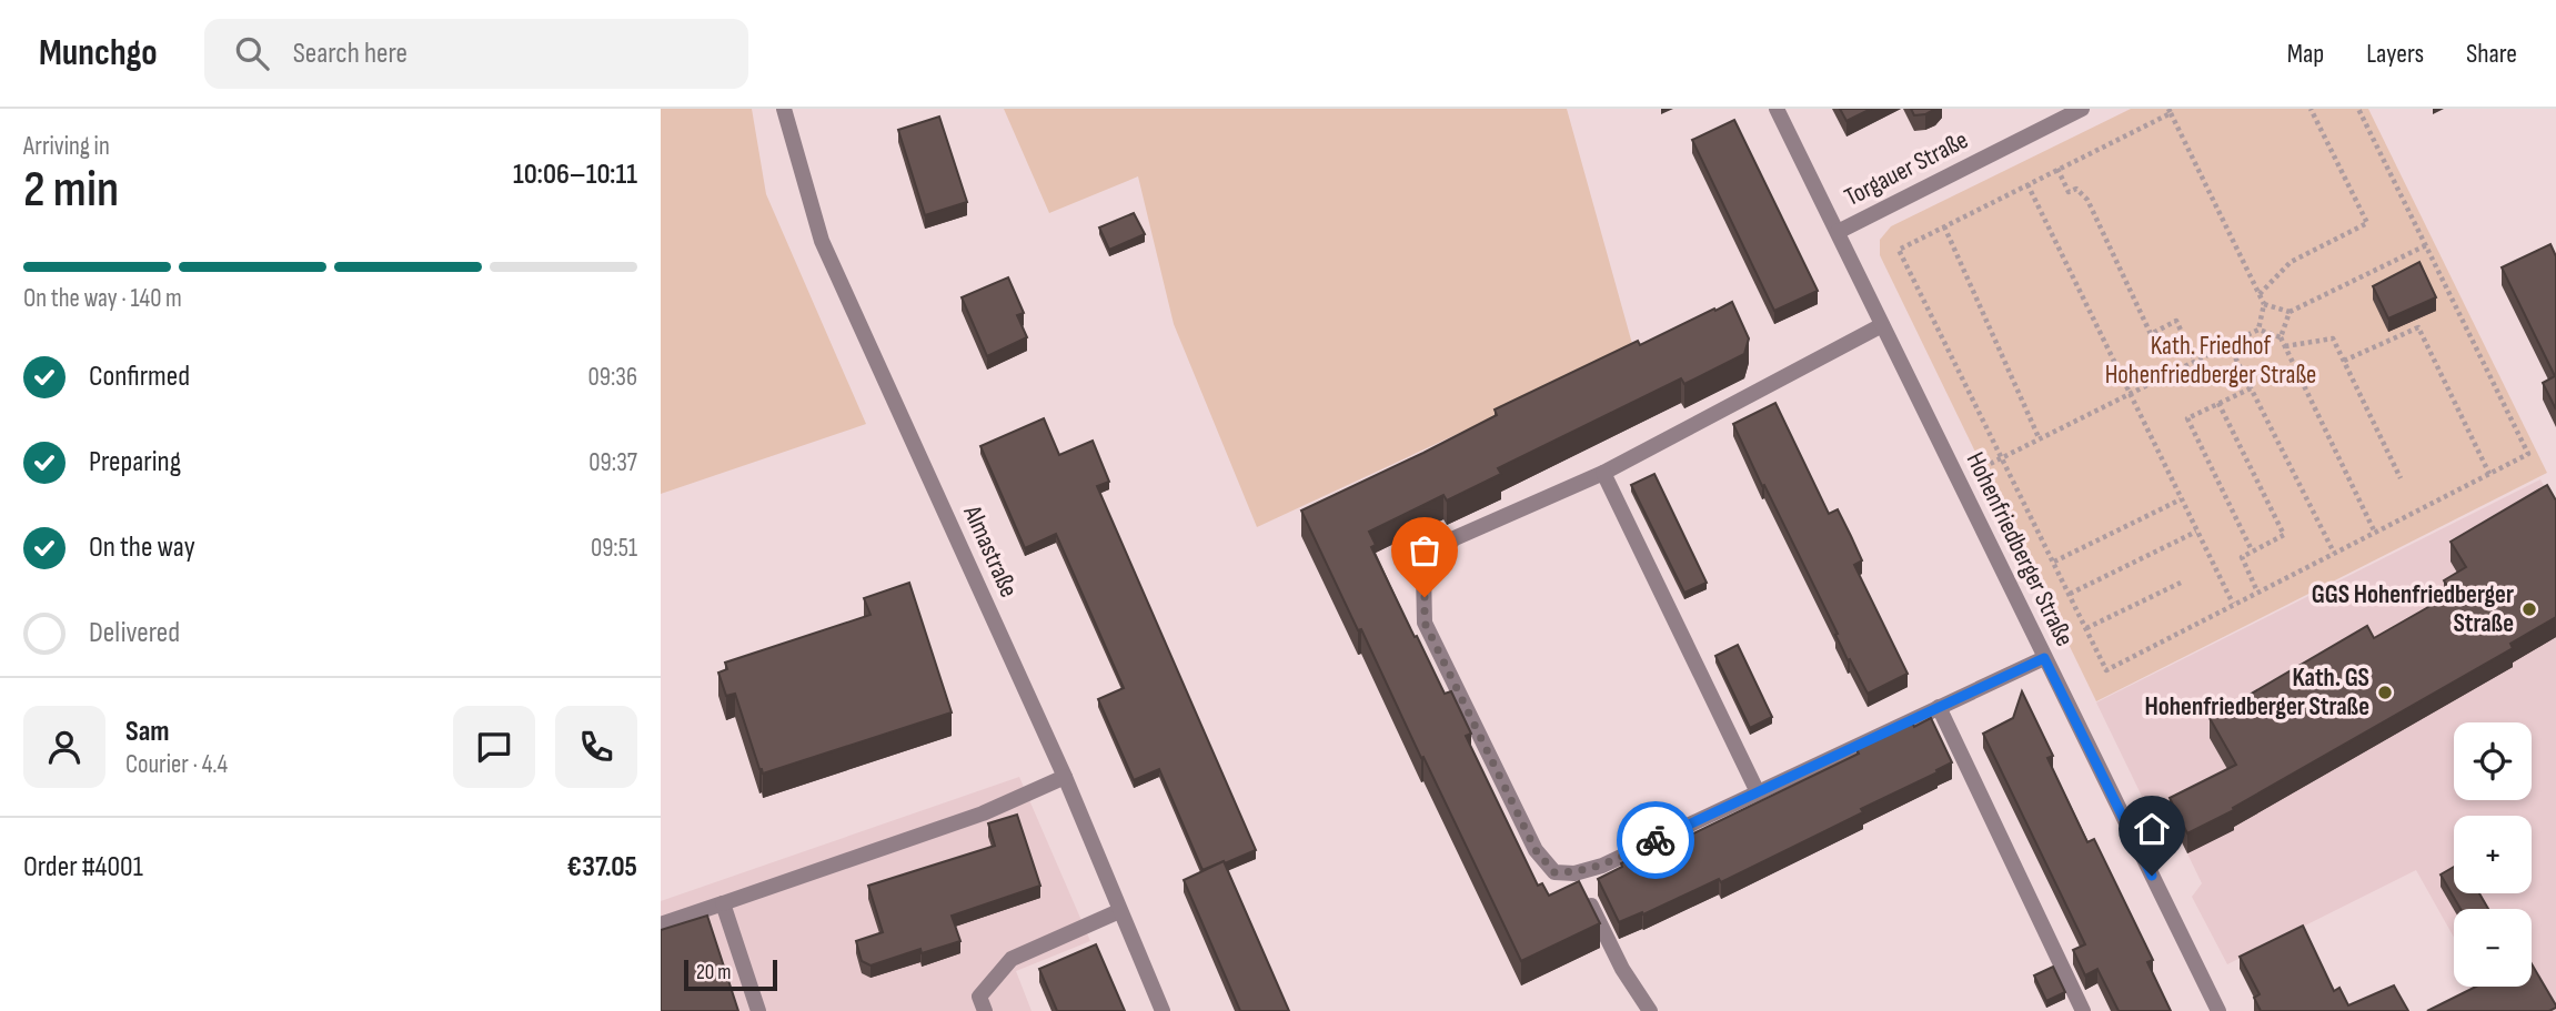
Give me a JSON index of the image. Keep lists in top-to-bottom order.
{
  "streets": {
    "street": ["Torgauer Straße", "Hohenfriedberger Straße", "Almastraße"]
  },
  "crossings": [
    ["Torgauer Straße", "Hohenfriedberger Straße"]
  ],
  "parks": ["Kath. Friedhof Hohenfriedberger Straße"],
  "places": ["GGS Hohenfriedberger Straße", "Kath. GS Hohenfriedberger Straße"],
  "scale_bar": "20 m",
  "page": {
    "header": "Munchgo",
    "search": "Search here",
    "nav": ["Map", "Layers", "Share"],
    "heading": ["2 min", "Arriving in", "10:06–10:11"],
    "panel": [
      "Sam",
      "Courier · 4.4",
      "Order #4001",
      "€37.05"
    ],
    "bar": "On the way · 140 m",
    "list": [
      ["Confirmed", "09:36"],
      ["Preparing", "09:37"],
      ["On the way", "09:51"],
      "Delivered"
    ],
    "map_buttons": ["+", "−"],
    "scale": "20 m"
  }
}
